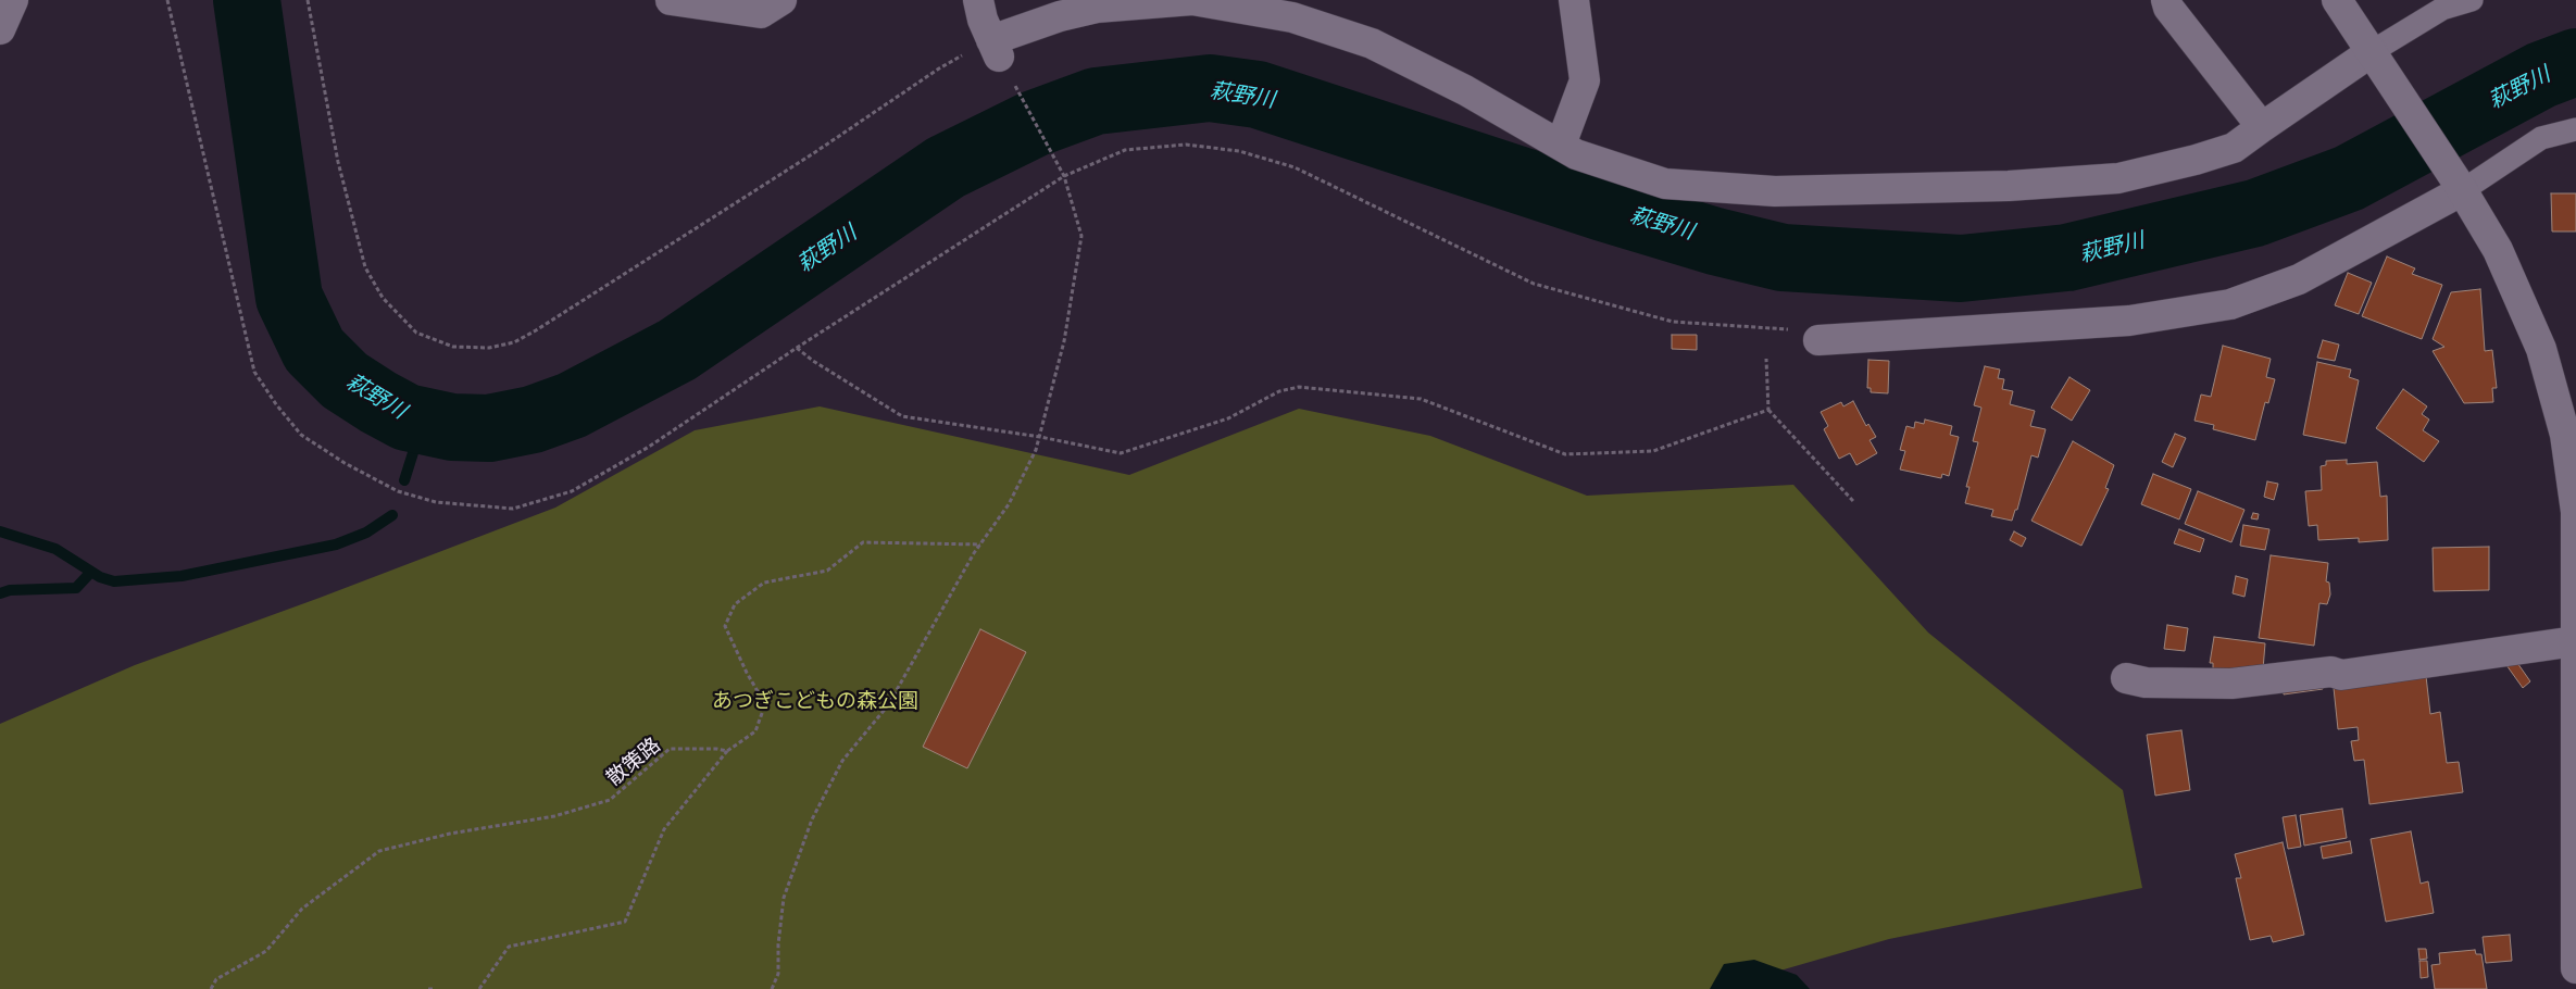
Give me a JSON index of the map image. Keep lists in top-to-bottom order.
{
  "streets": {
    "path": ["散策路"]
  },
  "water": ["萩野川"],
  "parks": ["あつぎこどもの森公園"]
}
